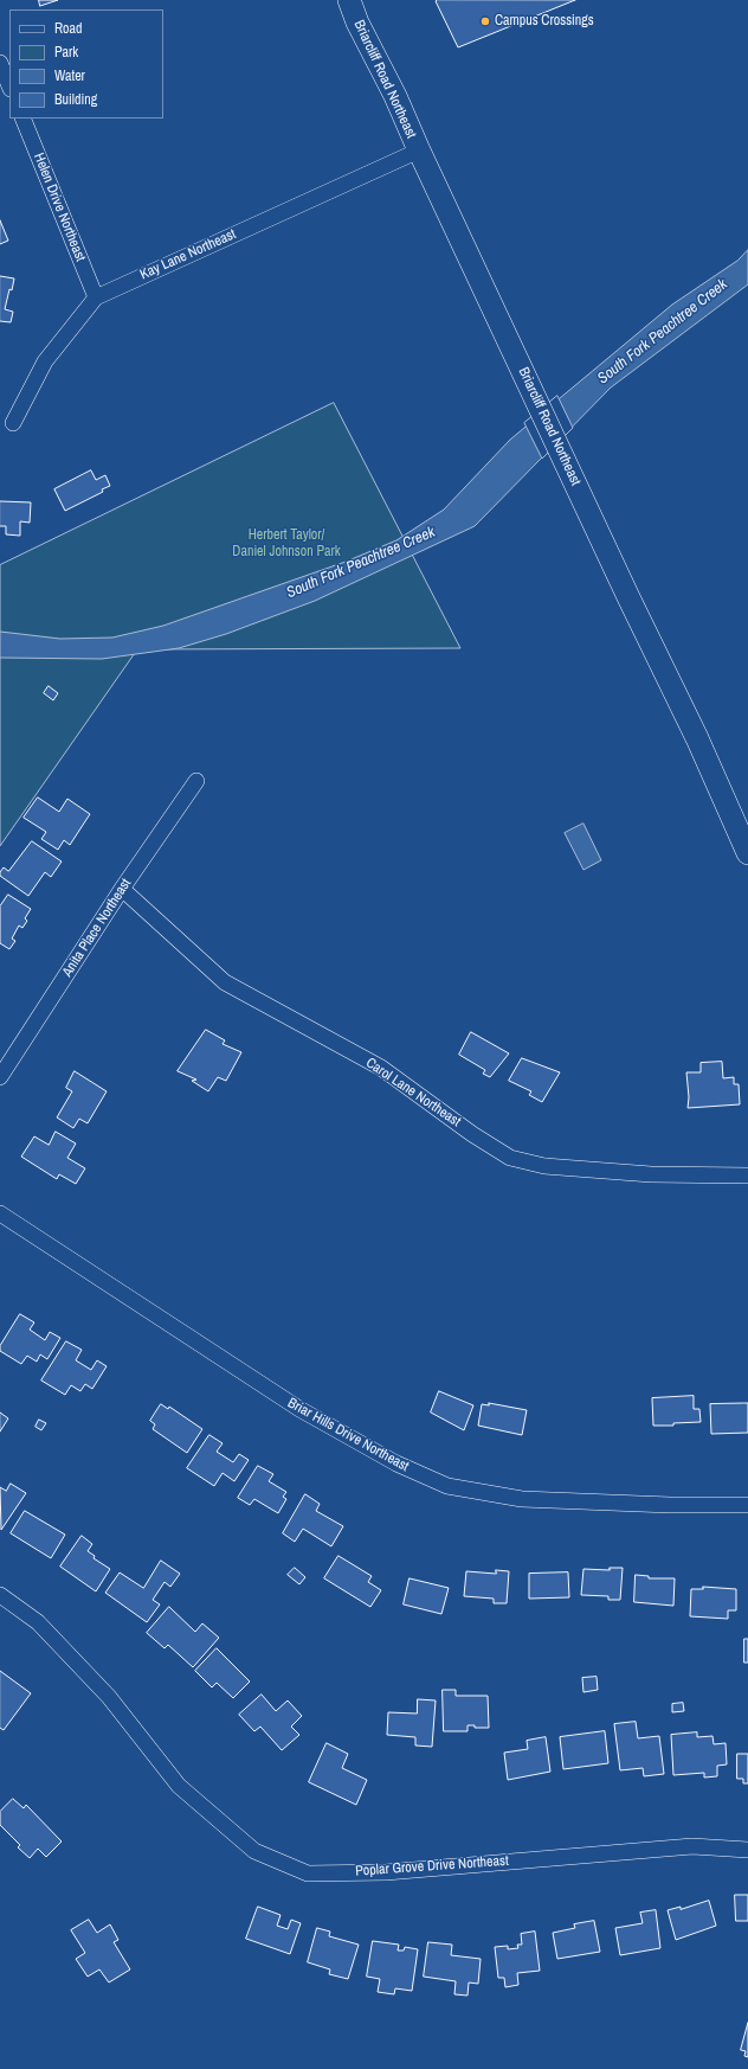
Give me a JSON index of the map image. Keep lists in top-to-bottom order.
{
  "streets": {
    "main road": ["Briarcliff Road Northeast"],
    "street": [
      "Helen Drive Northeast",
      "Kay Lane Northeast",
      "Anita Place Northeast",
      "Carol Lane Northeast",
      "Briar Hills Drive Northeast",
      "Poplar Grove Drive Northeast"
    ]
  },
  "crossings": [
    ["Briarcliff Road Northeast", "Kay Lane Northeast"],
    ["Helen Drive Northeast", "Kay Lane Northeast"],
    ["Anita Place Northeast", "Carol Lane Northeast"]
  ],
  "water": ["South Fork Peachtree Creek"],
  "parks": ["Herbert Taylor/ Daniel Johnson Park"],
  "places": ["Campus Crossings"],
  "legend": [
    "Road",
    "Park",
    "Water",
    "Building"
  ]
}
